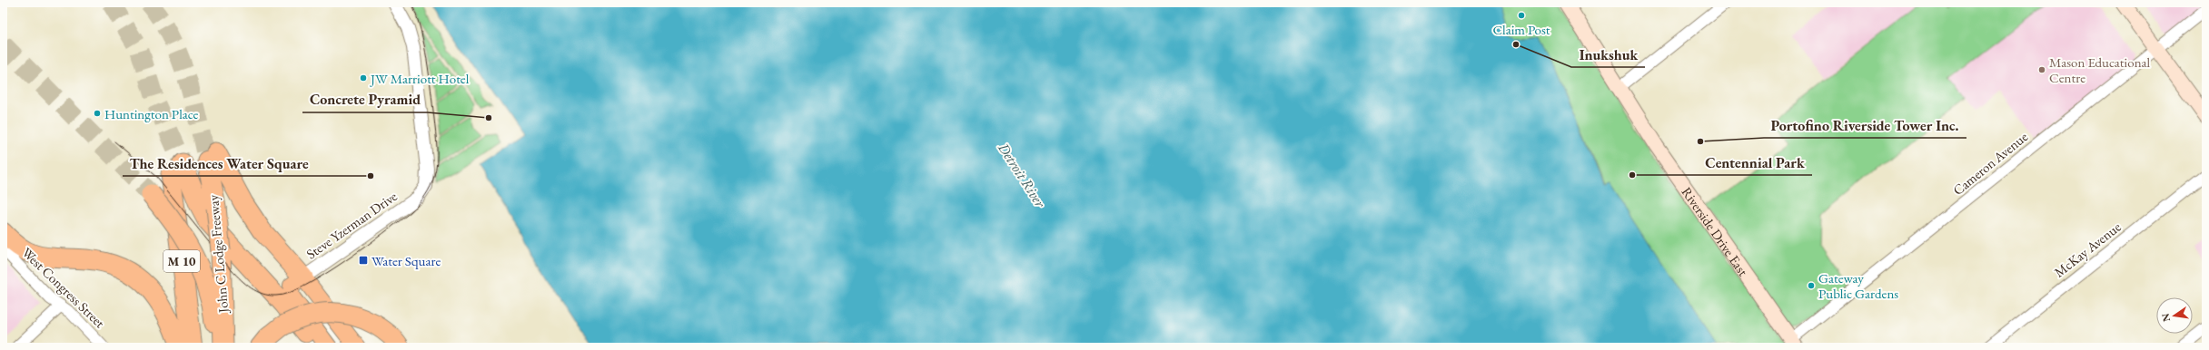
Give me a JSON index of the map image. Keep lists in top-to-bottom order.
{
  "streets": {
    "highway": ["John C Lodge Freeway", "M 10"],
    "main road": ["Riverside Drive East"],
    "street": [
      "Cameron Avenue",
      "Steve Yzerman Drive",
      "McKay Avenue",
      "West Congress Street"
    ]
  },
  "crossings": [
    ["Cameron Avenue", "Riverside Drive East"],
    ["Steve Yzerman Drive", "John C Lodge Freeway"]
  ],
  "water": ["Detroit River"],
  "places": {
    "other": [
      "Claim Post",
      "Inukshuk",
      "Mason Educational Centre",
      "JW Marriott Hotel",
      "Huntington Place",
      "Concrete Pyramid",
      "Portofino Riverside Tower Inc.",
      "Centennial Park",
      "The Residences Water Square",
      "Gateway Public Gardens"
    ],
    "transit": ["Water Square"]
  },
  "north": "left"
}
